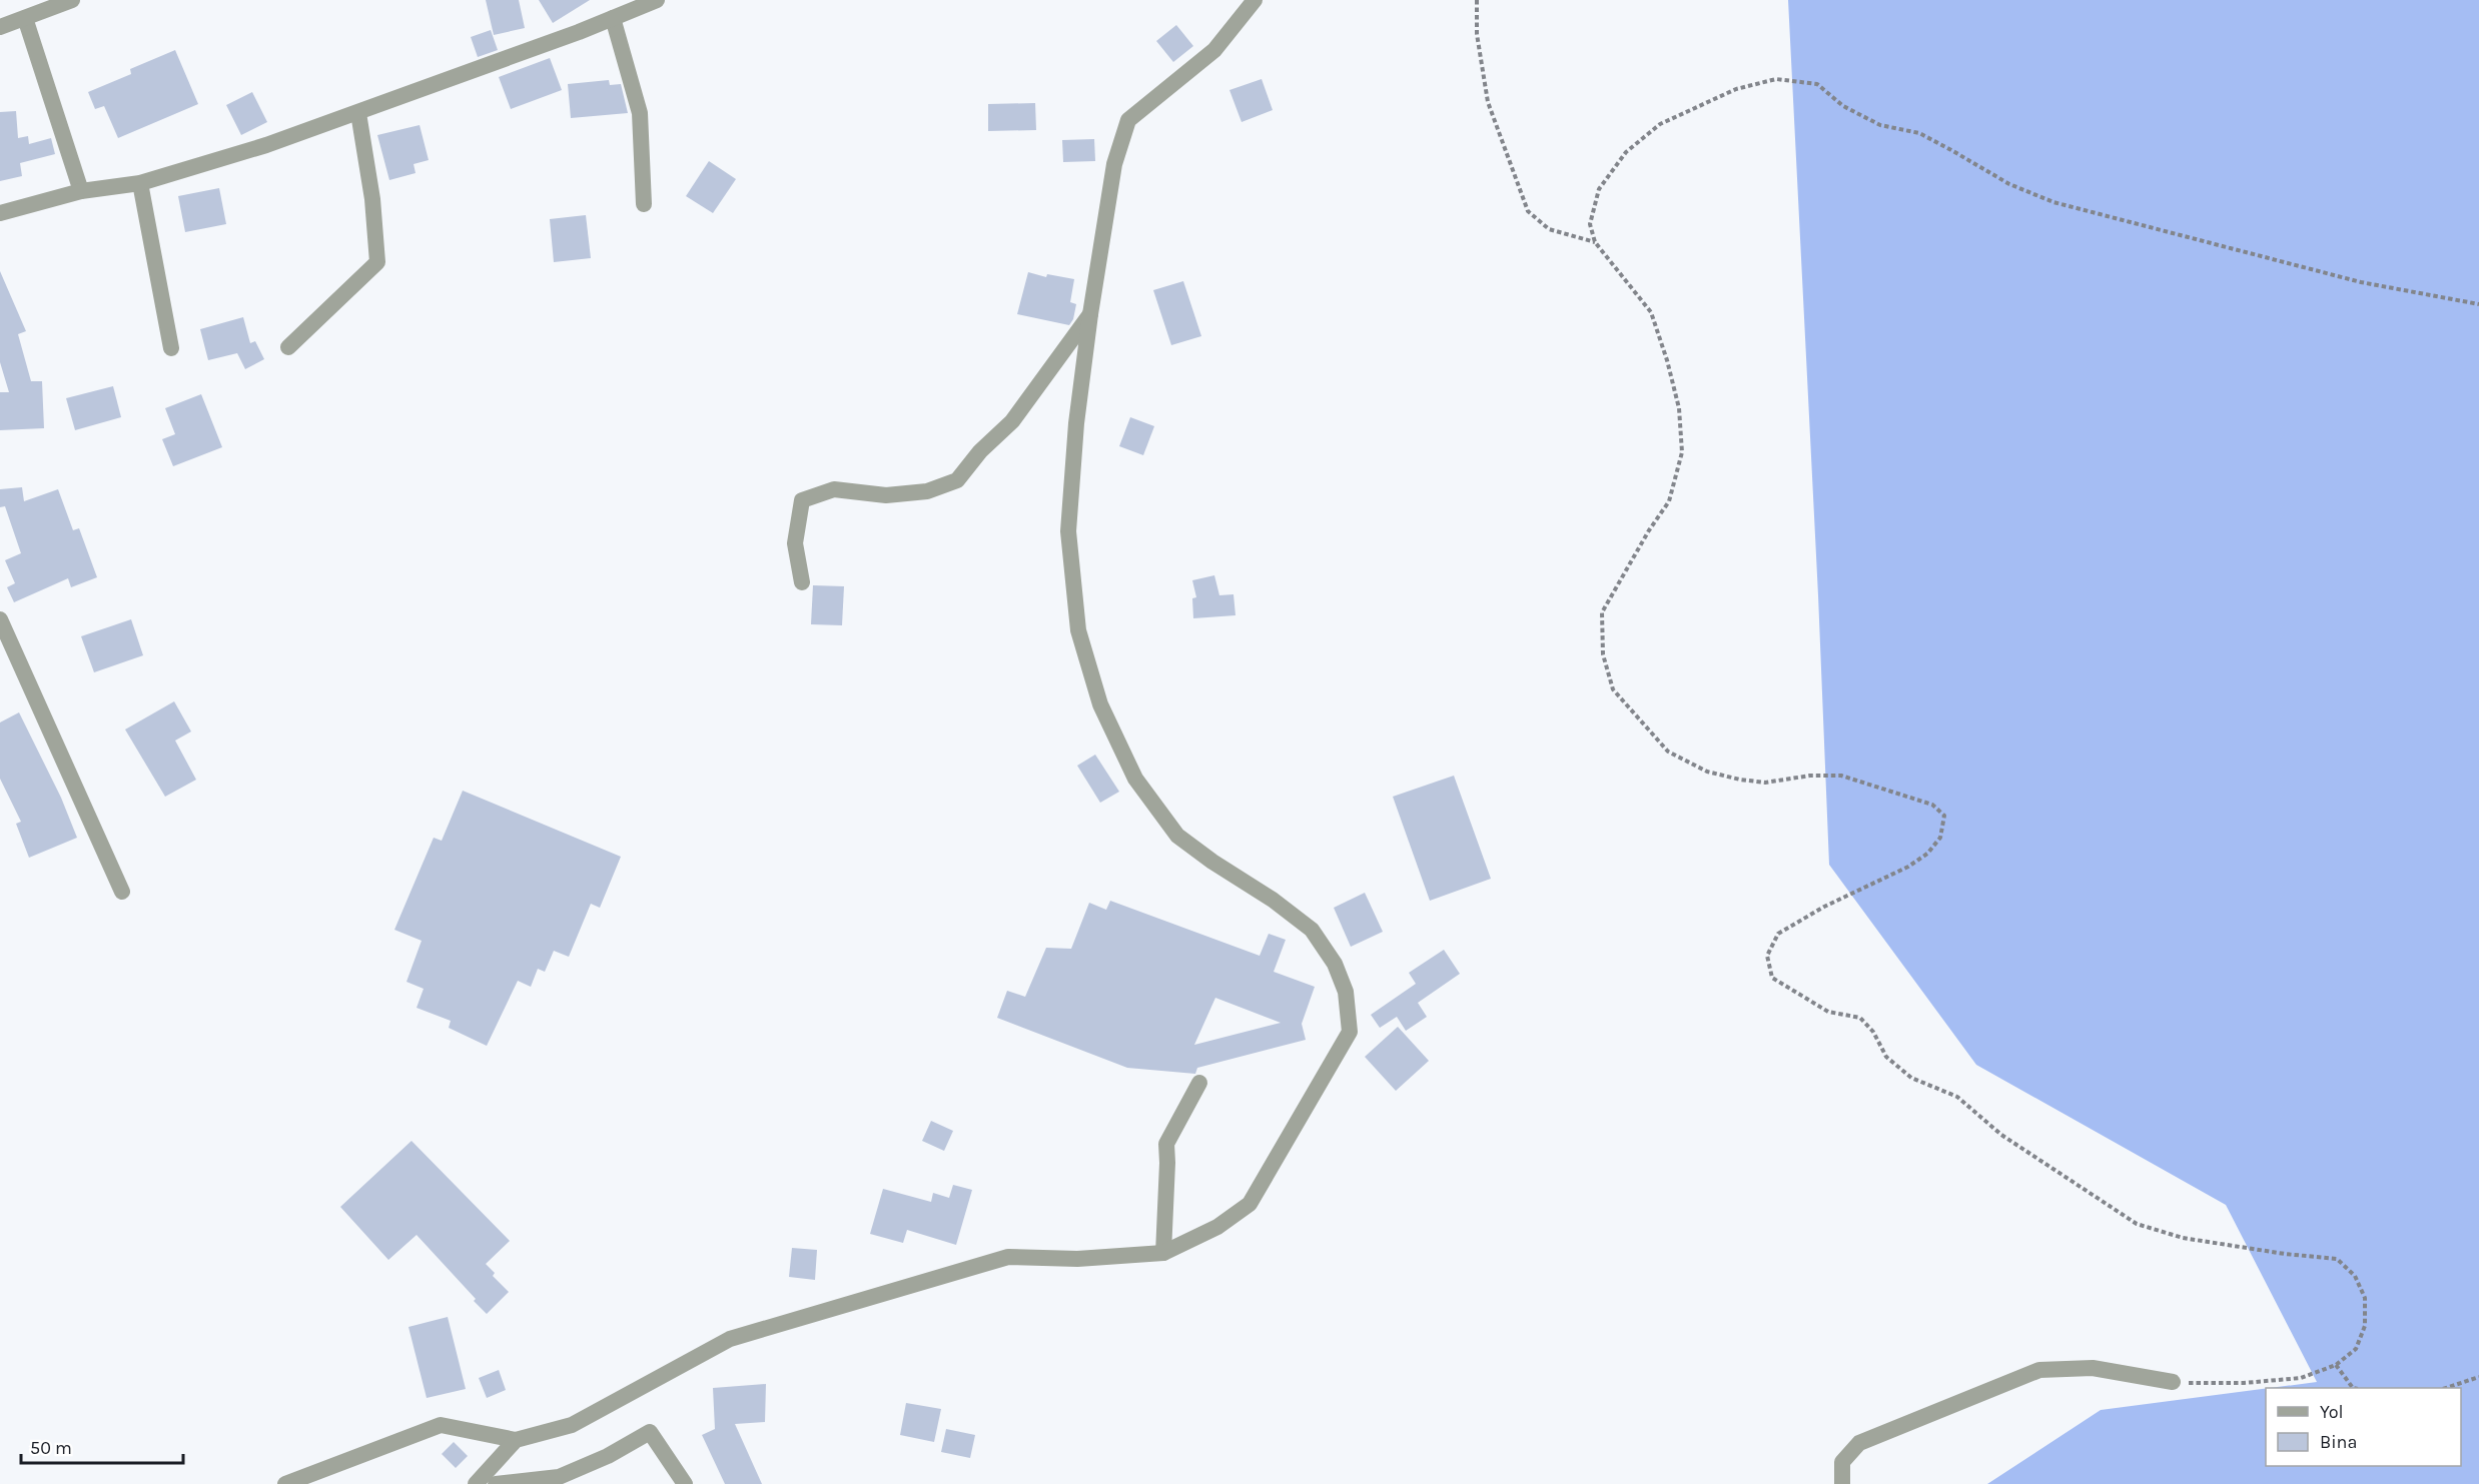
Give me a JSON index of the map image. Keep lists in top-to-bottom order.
{
  "legend": ["Yol", "Bina"],
  "scale_bar": "50 m"
}
